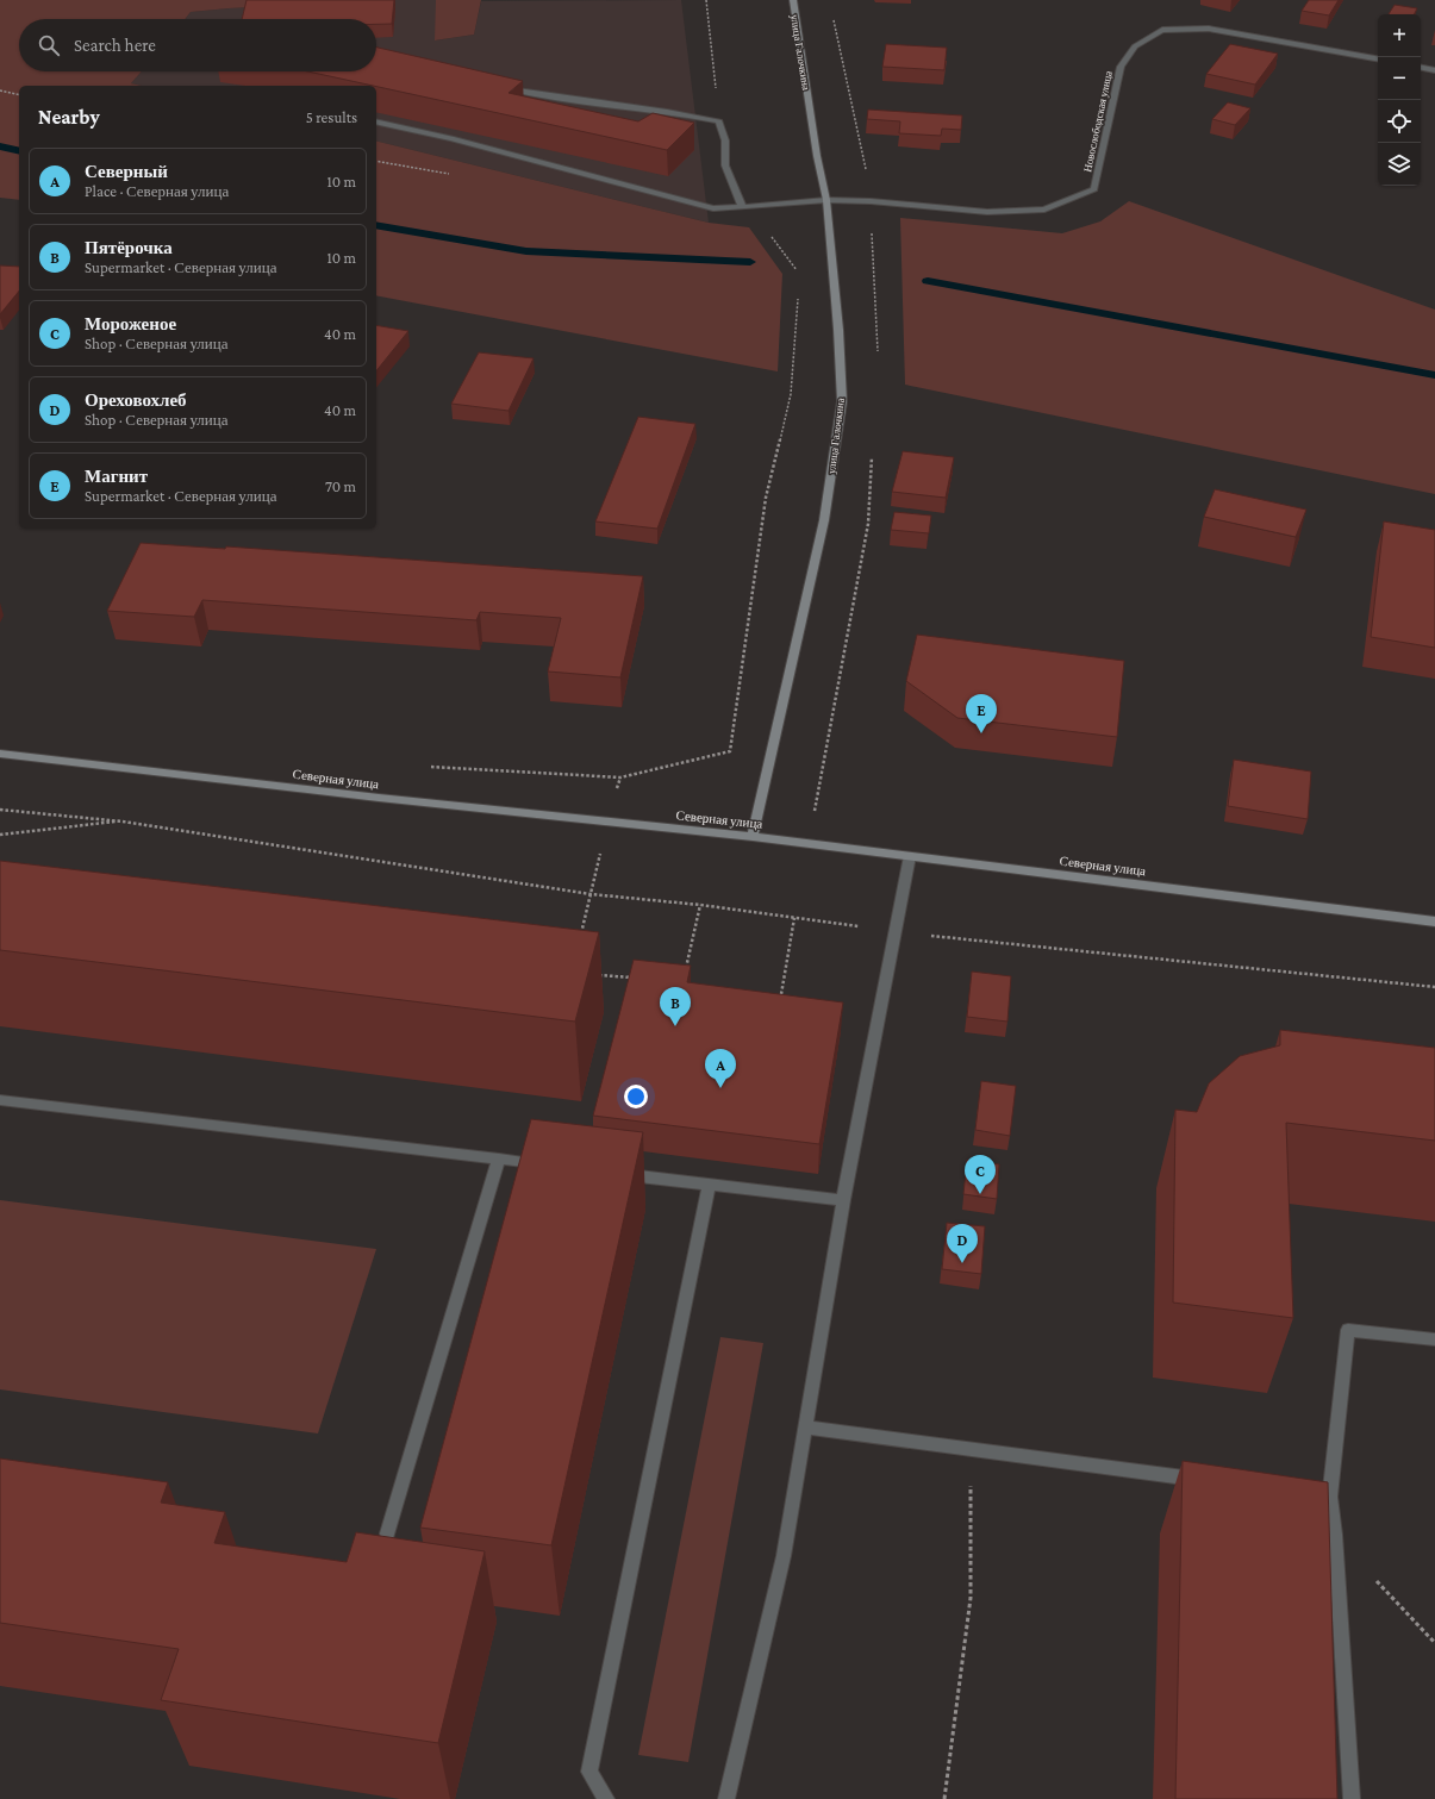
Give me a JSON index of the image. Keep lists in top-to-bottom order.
{
  "streets": {
    "street": ["улица Галочкина", "Новослободская улица", "Северная улица"]
  },
  "crossings": [
    ["улица Галочкина", "Новослободская улица"],
    ["улица Галочкина", "Северная улица"]
  ],
  "page": {
    "map_buttons": ["+", "−"],
    "search": "Search here",
    "heading": ["Nearby", "5 results"],
    "list": [
      {
        "mark": "A",
        "name": "Северный",
        "note": "Place · Северная улица",
        "value": "10 m"
      },
      {
        "mark": "B",
        "name": "Пятёрочка",
        "note": "Supermarket · Северная улица",
        "value": "10 m"
      },
      {
        "mark": "C",
        "name": "Мороженое",
        "note": "Shop · Северная улица",
        "value": "40 m"
      },
      {
        "mark": "D",
        "name": "Ореховохлеб",
        "note": "Shop · Северная улица",
        "value": "40 m"
      },
      {
        "mark": "E",
        "name": "Магнит",
        "note": "Supermarket · Северная улица",
        "value": "70 m"
      }
    ],
    "pins": [
      "E",
      "B",
      "A",
      "C",
      "D"
    ]
  }
}
